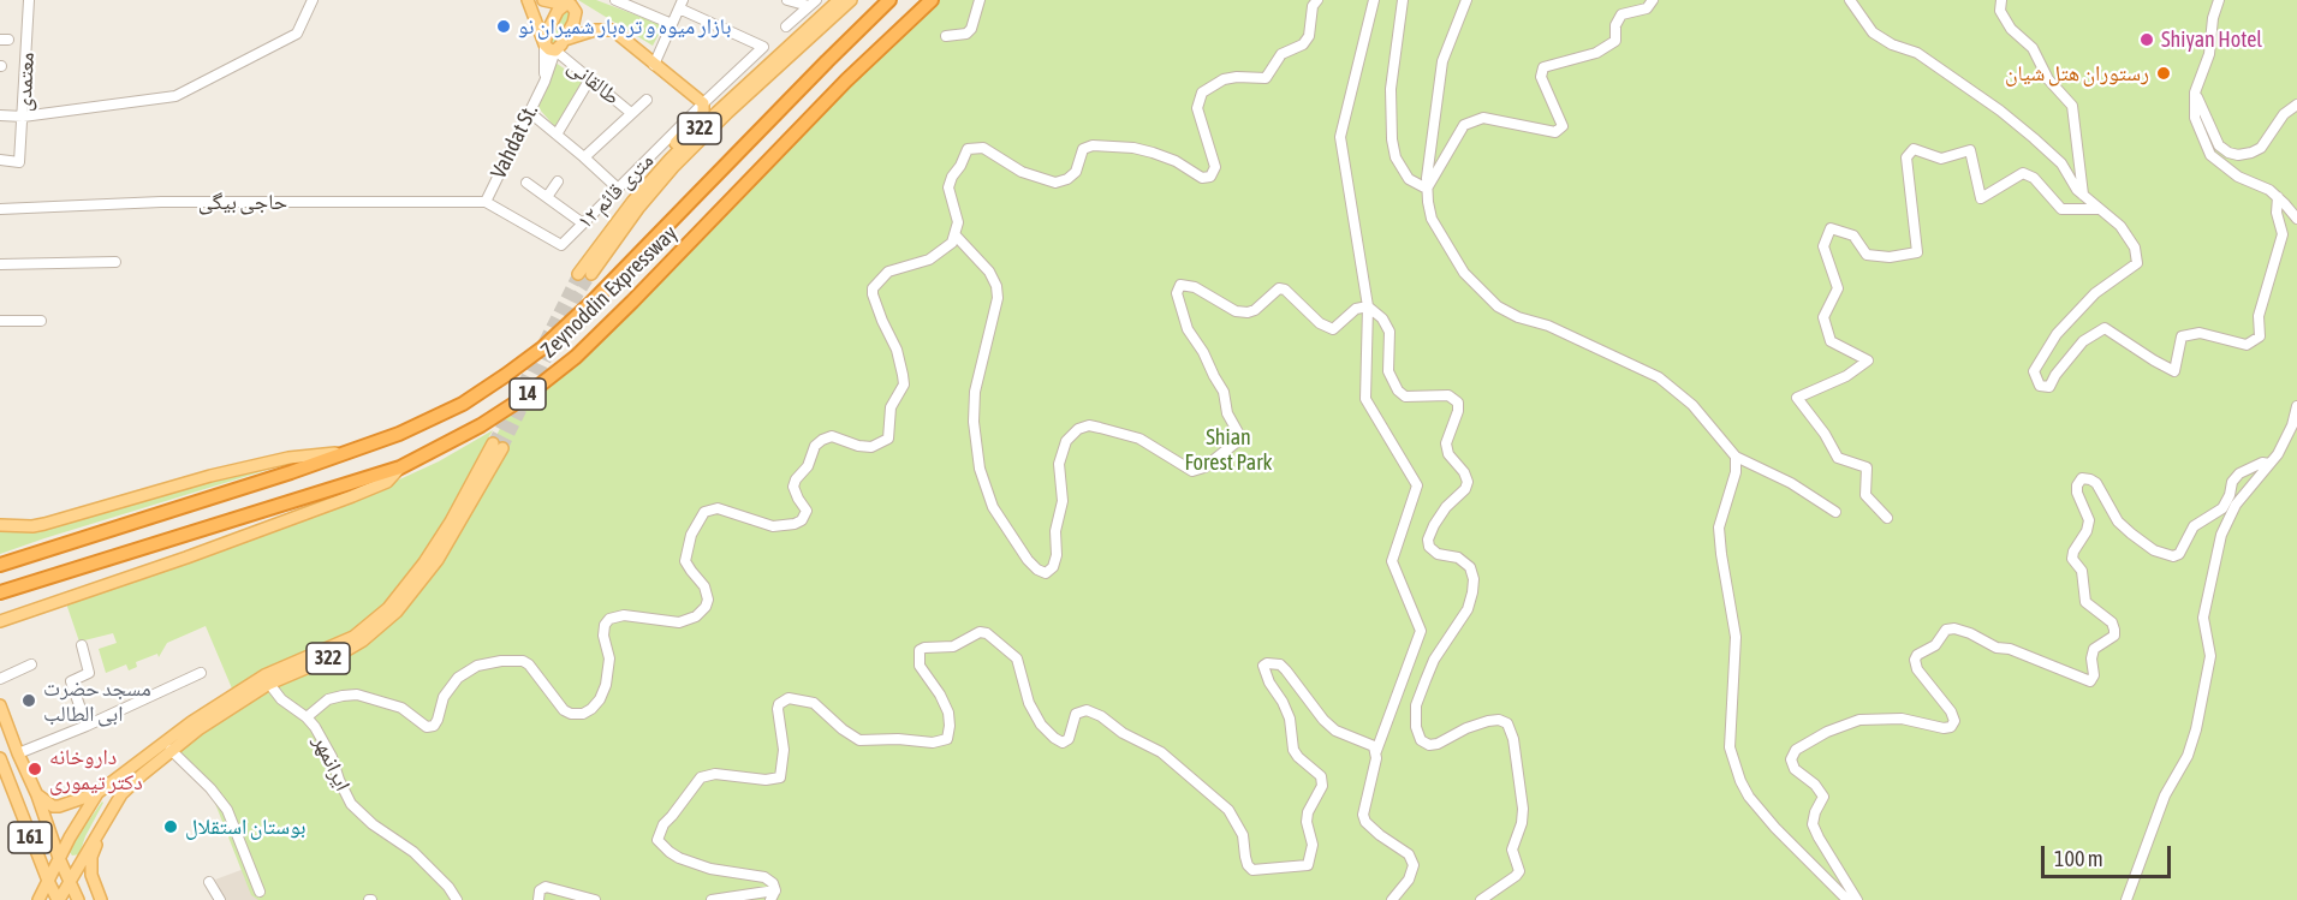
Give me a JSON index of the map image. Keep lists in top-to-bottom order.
{
  "streets": {
    "highway": ["Zeynoddin Expressway", "14"],
    "main road": ["322", "161"],
    "street": [
      "معتمدی",
      "طالقانی",
      "Vahdat St.",
      "۱۲ متری قائم",
      "حاجی بیگی",
      "ایرانمهر"
    ]
  },
  "crossings": [
    ["طالقانی", "Vahdat St."],
    ["322", "ایرانمهر"],
    ["322", "161"],
    ["Vahdat St.", "۱۲ متری قائم"],
    ["Vahdat St.", "حاجی بیگی"],
    ["۱۲ متری قائم", "حاجی بیگی"]
  ],
  "parks": ["Shian Forest Park"],
  "places": [
    "بازار میوه و تره‌بار شمیران نو",
    "Shiyan Hotel",
    "رستوران هتل شیان",
    "مسجد حضرت ابی الطالب",
    "داروخانه دکتر تیموری",
    "بوستان استقلال"
  ],
  "scale_bar": "100 m"
}
